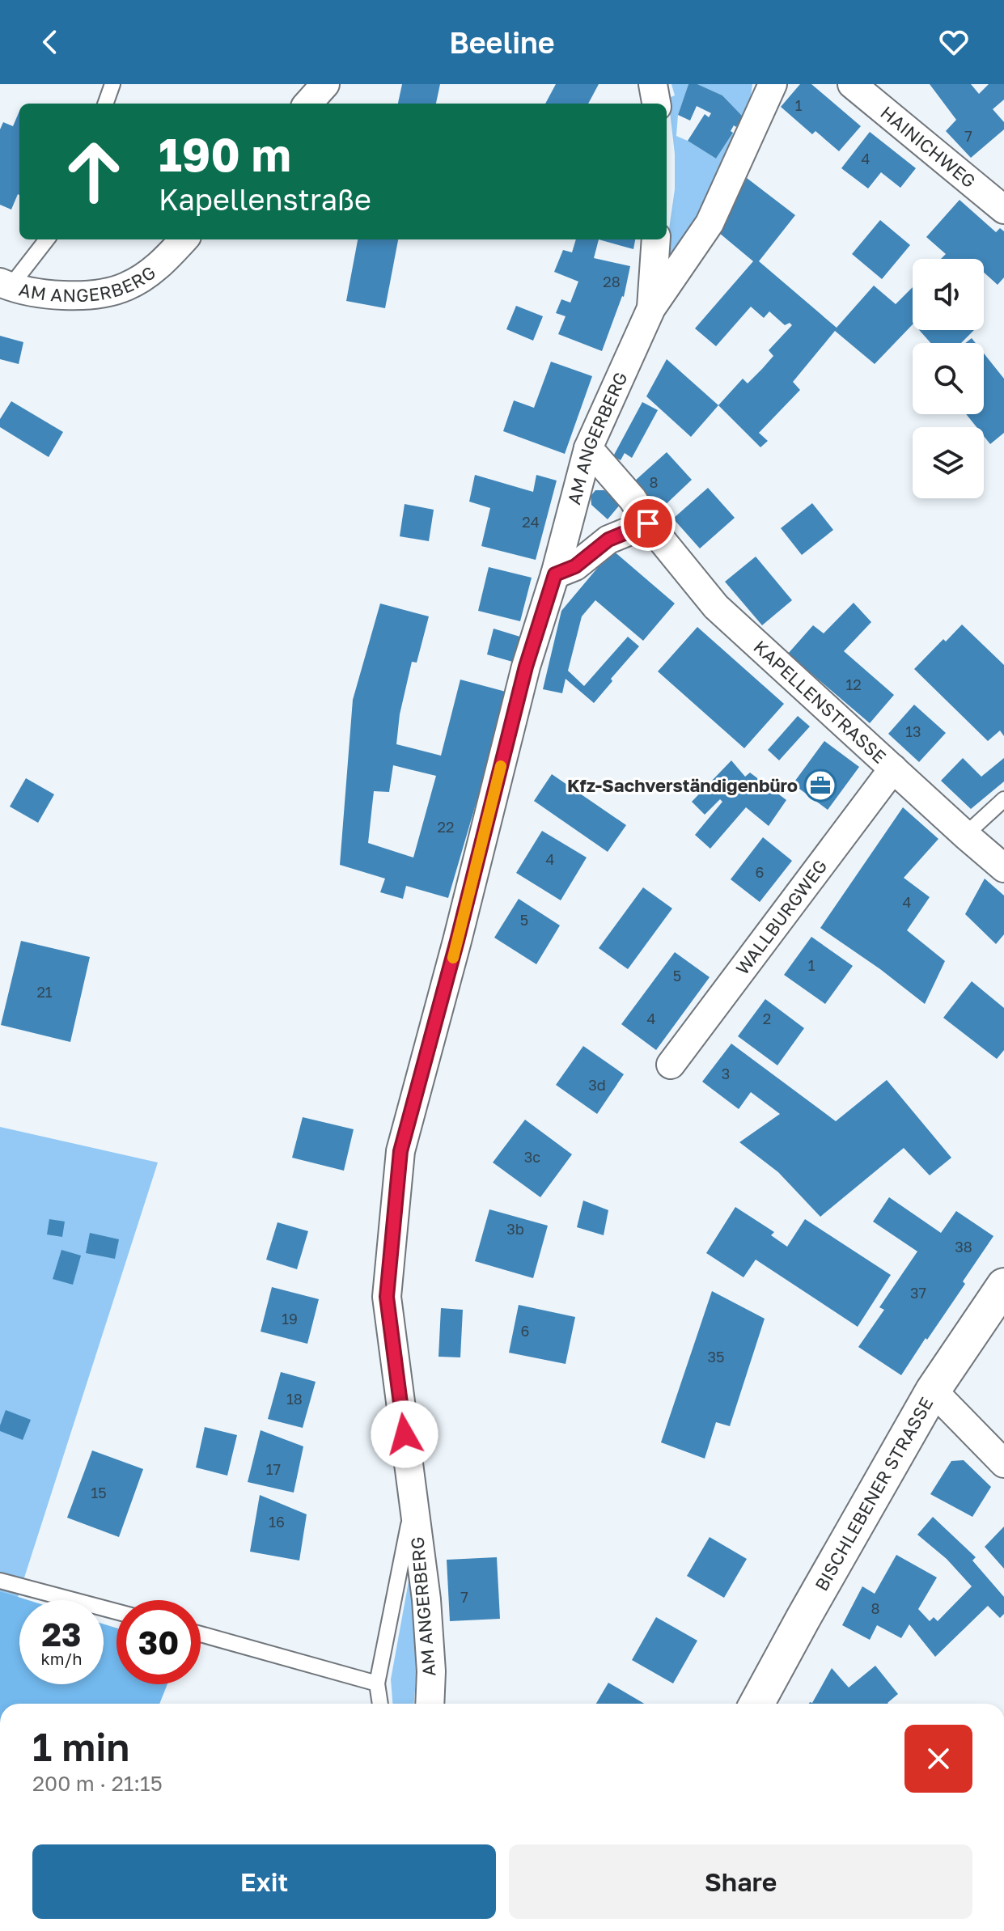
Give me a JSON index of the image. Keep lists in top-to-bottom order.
{
  "streets": {
    "street": [
      "HAINICHWEG",
      "AM ANGERBERG",
      "KAPELLENSTRASSE",
      "WALLBURGWEG",
      "BISCHLEBENER STRASSE"
    ]
  },
  "crossings": [
    ["AM ANGERBERG", "KAPELLENSTRASSE"],
    ["KAPELLENSTRASSE", "WALLBURGWEG"]
  ],
  "places": {
    "office": ["Kfz-Sachverständigenbüro"]
  },
  "house_numbers": [
    "1",
    "7",
    "4",
    "28",
    "8",
    "24",
    "12",
    "13",
    "22",
    "4",
    "6",
    "4",
    "5",
    "1",
    "5",
    "21",
    "4",
    "2",
    "3",
    "3d",
    "3c",
    "3b",
    "38",
    "37",
    "19",
    "6",
    "35",
    "18",
    "17",
    "15",
    "16",
    "7",
    "8"
  ],
  "page": {
    "header": "Beeline",
    "turn": ["190 m", "Kapellenstraße"],
    "speed": "23 km/h",
    "limit": "30",
    "heading": ["1 min", "200 m · 21:15"],
    "buttons": ["Exit", "Share"]
  }
}
